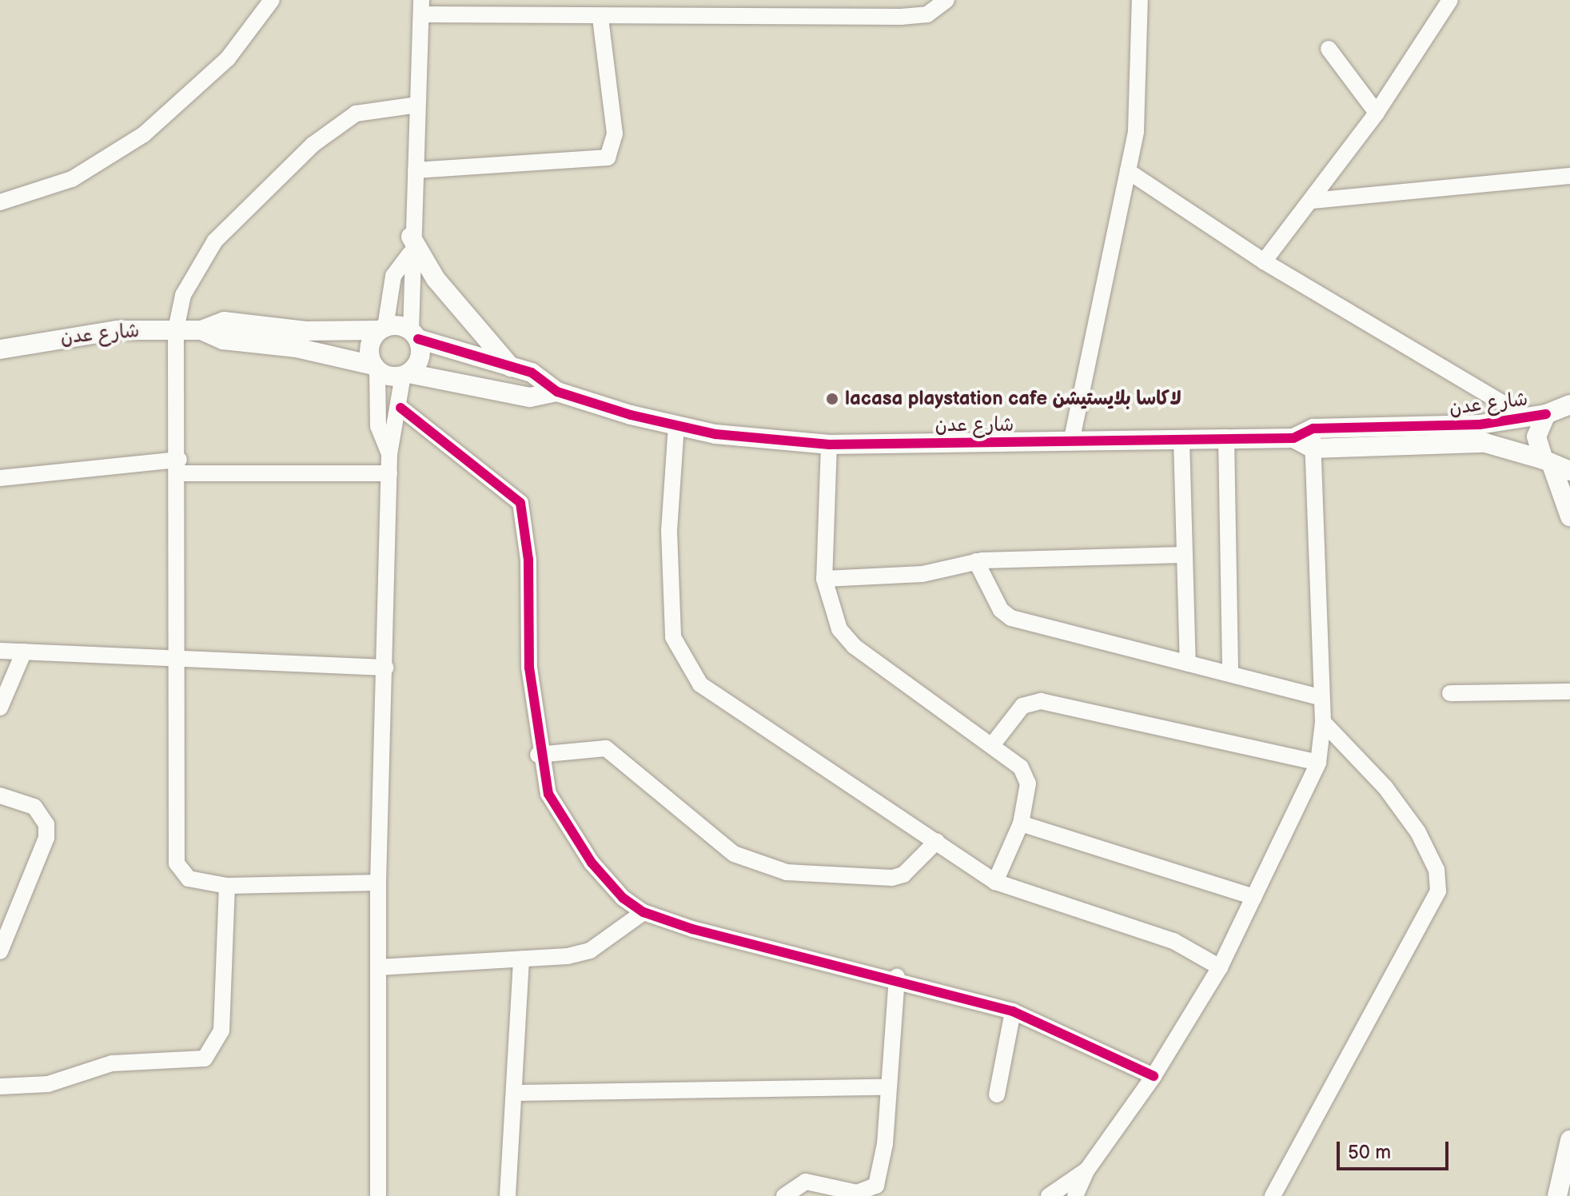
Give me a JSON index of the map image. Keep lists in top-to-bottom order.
{
  "streets": {
    "street": ["شارع عدن"]
  },
  "places": ["lacasa playstation cafe لاكاسا بلايستيشن"],
  "scale_bar": "50 m"
}
